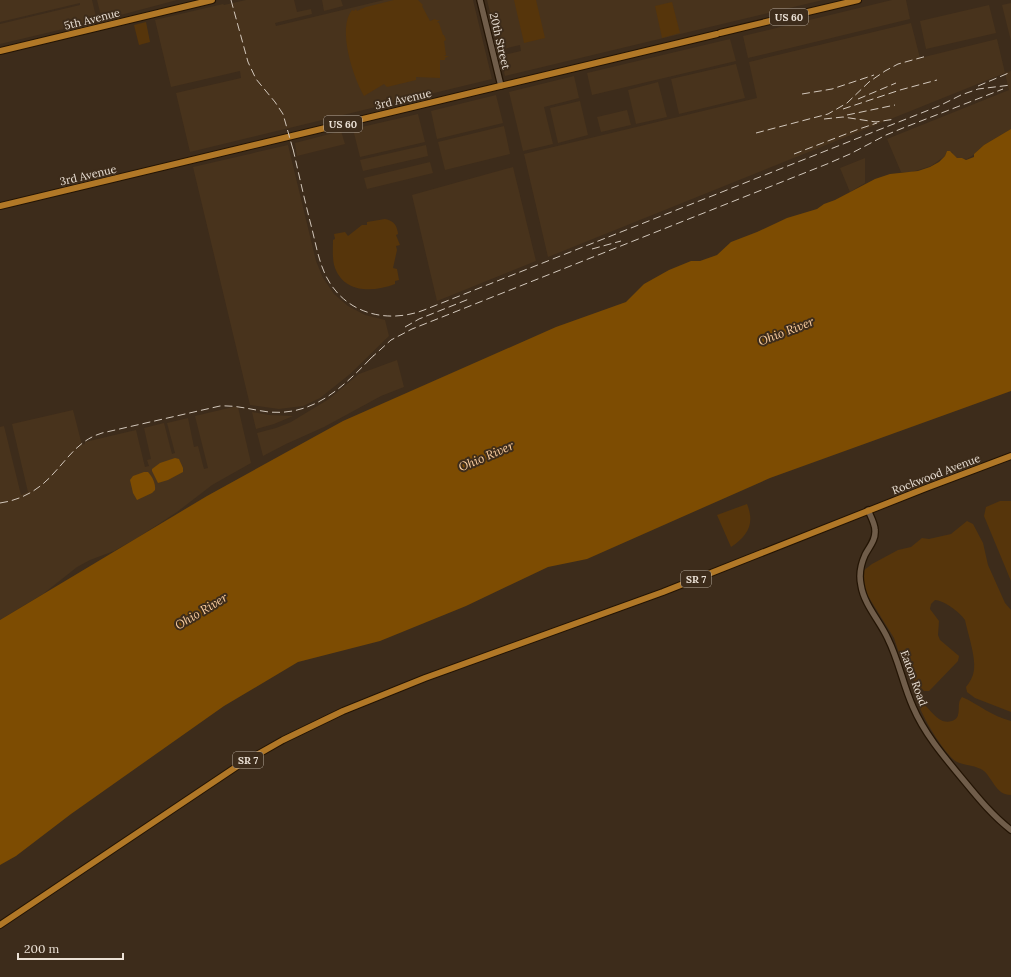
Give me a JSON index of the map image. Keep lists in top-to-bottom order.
{
  "streets": {
    "main road": [
      "US 60",
      "5th Avenue",
      "3rd Avenue",
      "Rockwood Avenue",
      "SR 7"
    ],
    "street": ["20th Street", "Eaton Road"]
  },
  "crossings": [
    ["20th Street", "3rd Avenue"],
    ["Rockwood Avenue", "SR 7"],
    ["Rockwood Avenue", "Eaton Road"],
    ["SR 7", "Eaton Road"]
  ],
  "water": ["Ohio River"],
  "scale_bar": "200 m"
}
